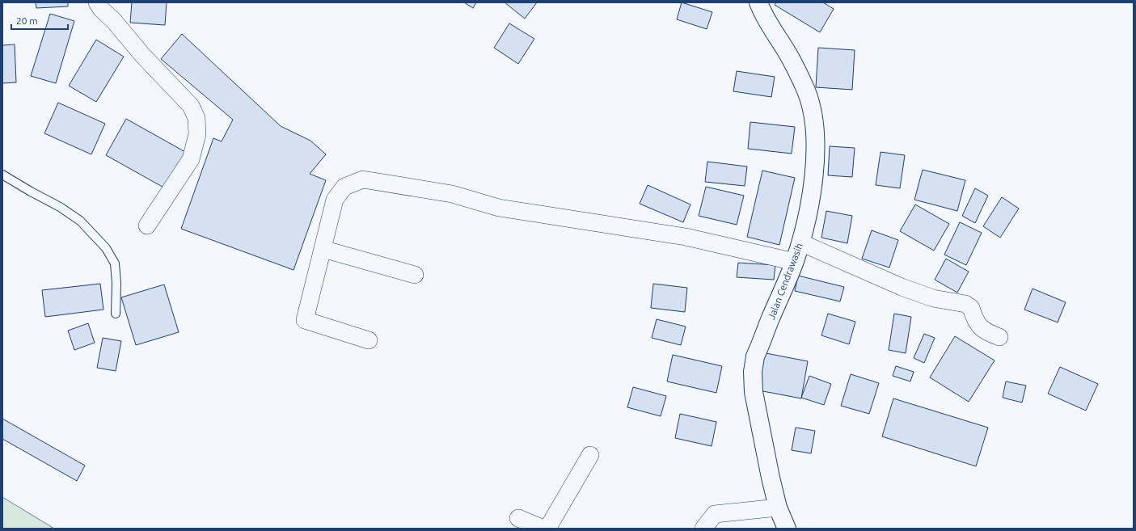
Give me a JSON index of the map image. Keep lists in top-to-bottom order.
{
  "streets": {
    "street": ["Jalan Cendrawasih"]
  },
  "scale_bar": "20 m"
}
